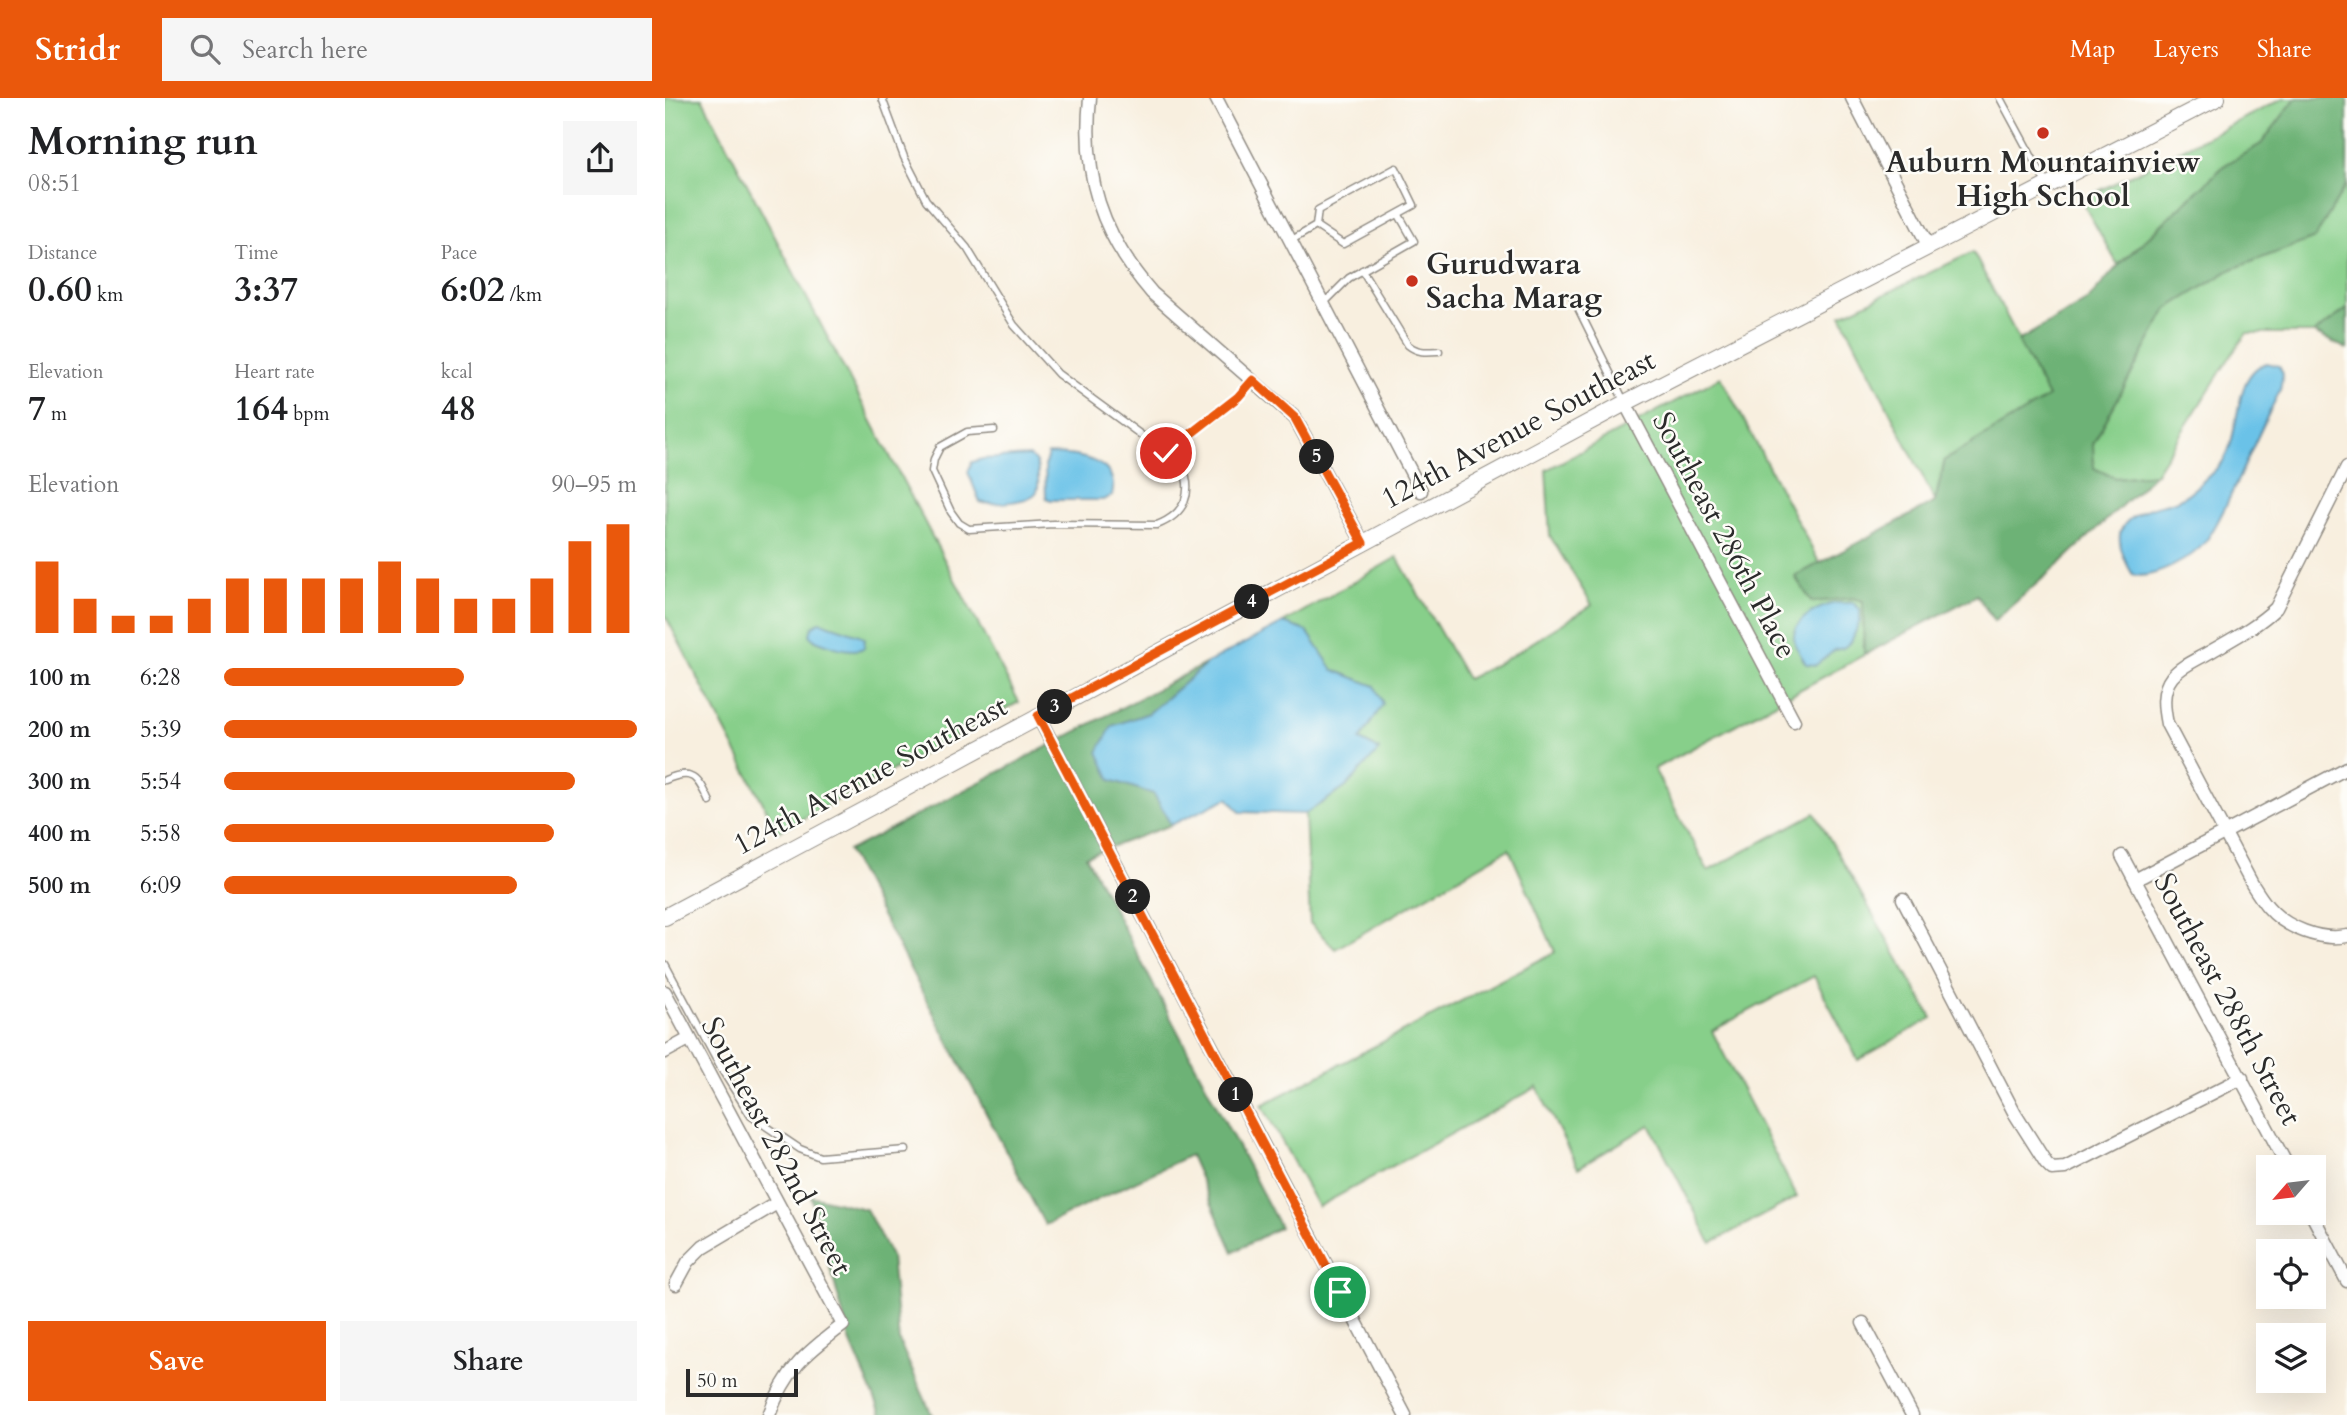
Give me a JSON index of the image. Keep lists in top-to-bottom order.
{
  "streets": {
    "street": [
      "124th Avenue Southeast",
      "Southeast 286th Place",
      "Southeast 288th Street",
      "Southeast 282nd Street"
    ]
  },
  "crossings": [
    ["124th Avenue Southeast", "Southeast 286th Place"]
  ],
  "places": ["Auburn Mountainview High School", "Gurudwara Sacha Marag"],
  "scale_bar": "50 m",
  "north": "bottom left",
  "page": {
    "header": "Stridr",
    "search": "Search here",
    "nav": ["Map", "Layers", "Share"],
    "heading": ["Morning run", "08:51"],
    "stats": [
      ["Distance", "0.60 km"],
      ["Time", "3:37"],
      ["Pace", "6:02 /km"],
      ["Elevation", "7 m"],
      ["Heart rate", "164 bpm"],
      ["kcal", "48"]
    ],
    "pins": [
      "5",
      "4",
      "3",
      "2",
      "1"
    ],
    "chart": ["Elevation", "90–95 m"],
    "list": [
      {
        "name": "100 m",
        "note": "6:28"
      },
      {
        "name": "200 m",
        "note": "5:39"
      },
      {
        "name": "300 m",
        "note": "5:54"
      },
      {
        "name": "400 m",
        "note": "5:58"
      },
      {
        "name": "500 m",
        "note": "6:09"
      }
    ],
    "buttons": ["Save", "Share"],
    "scale": "50 m"
  }
}
